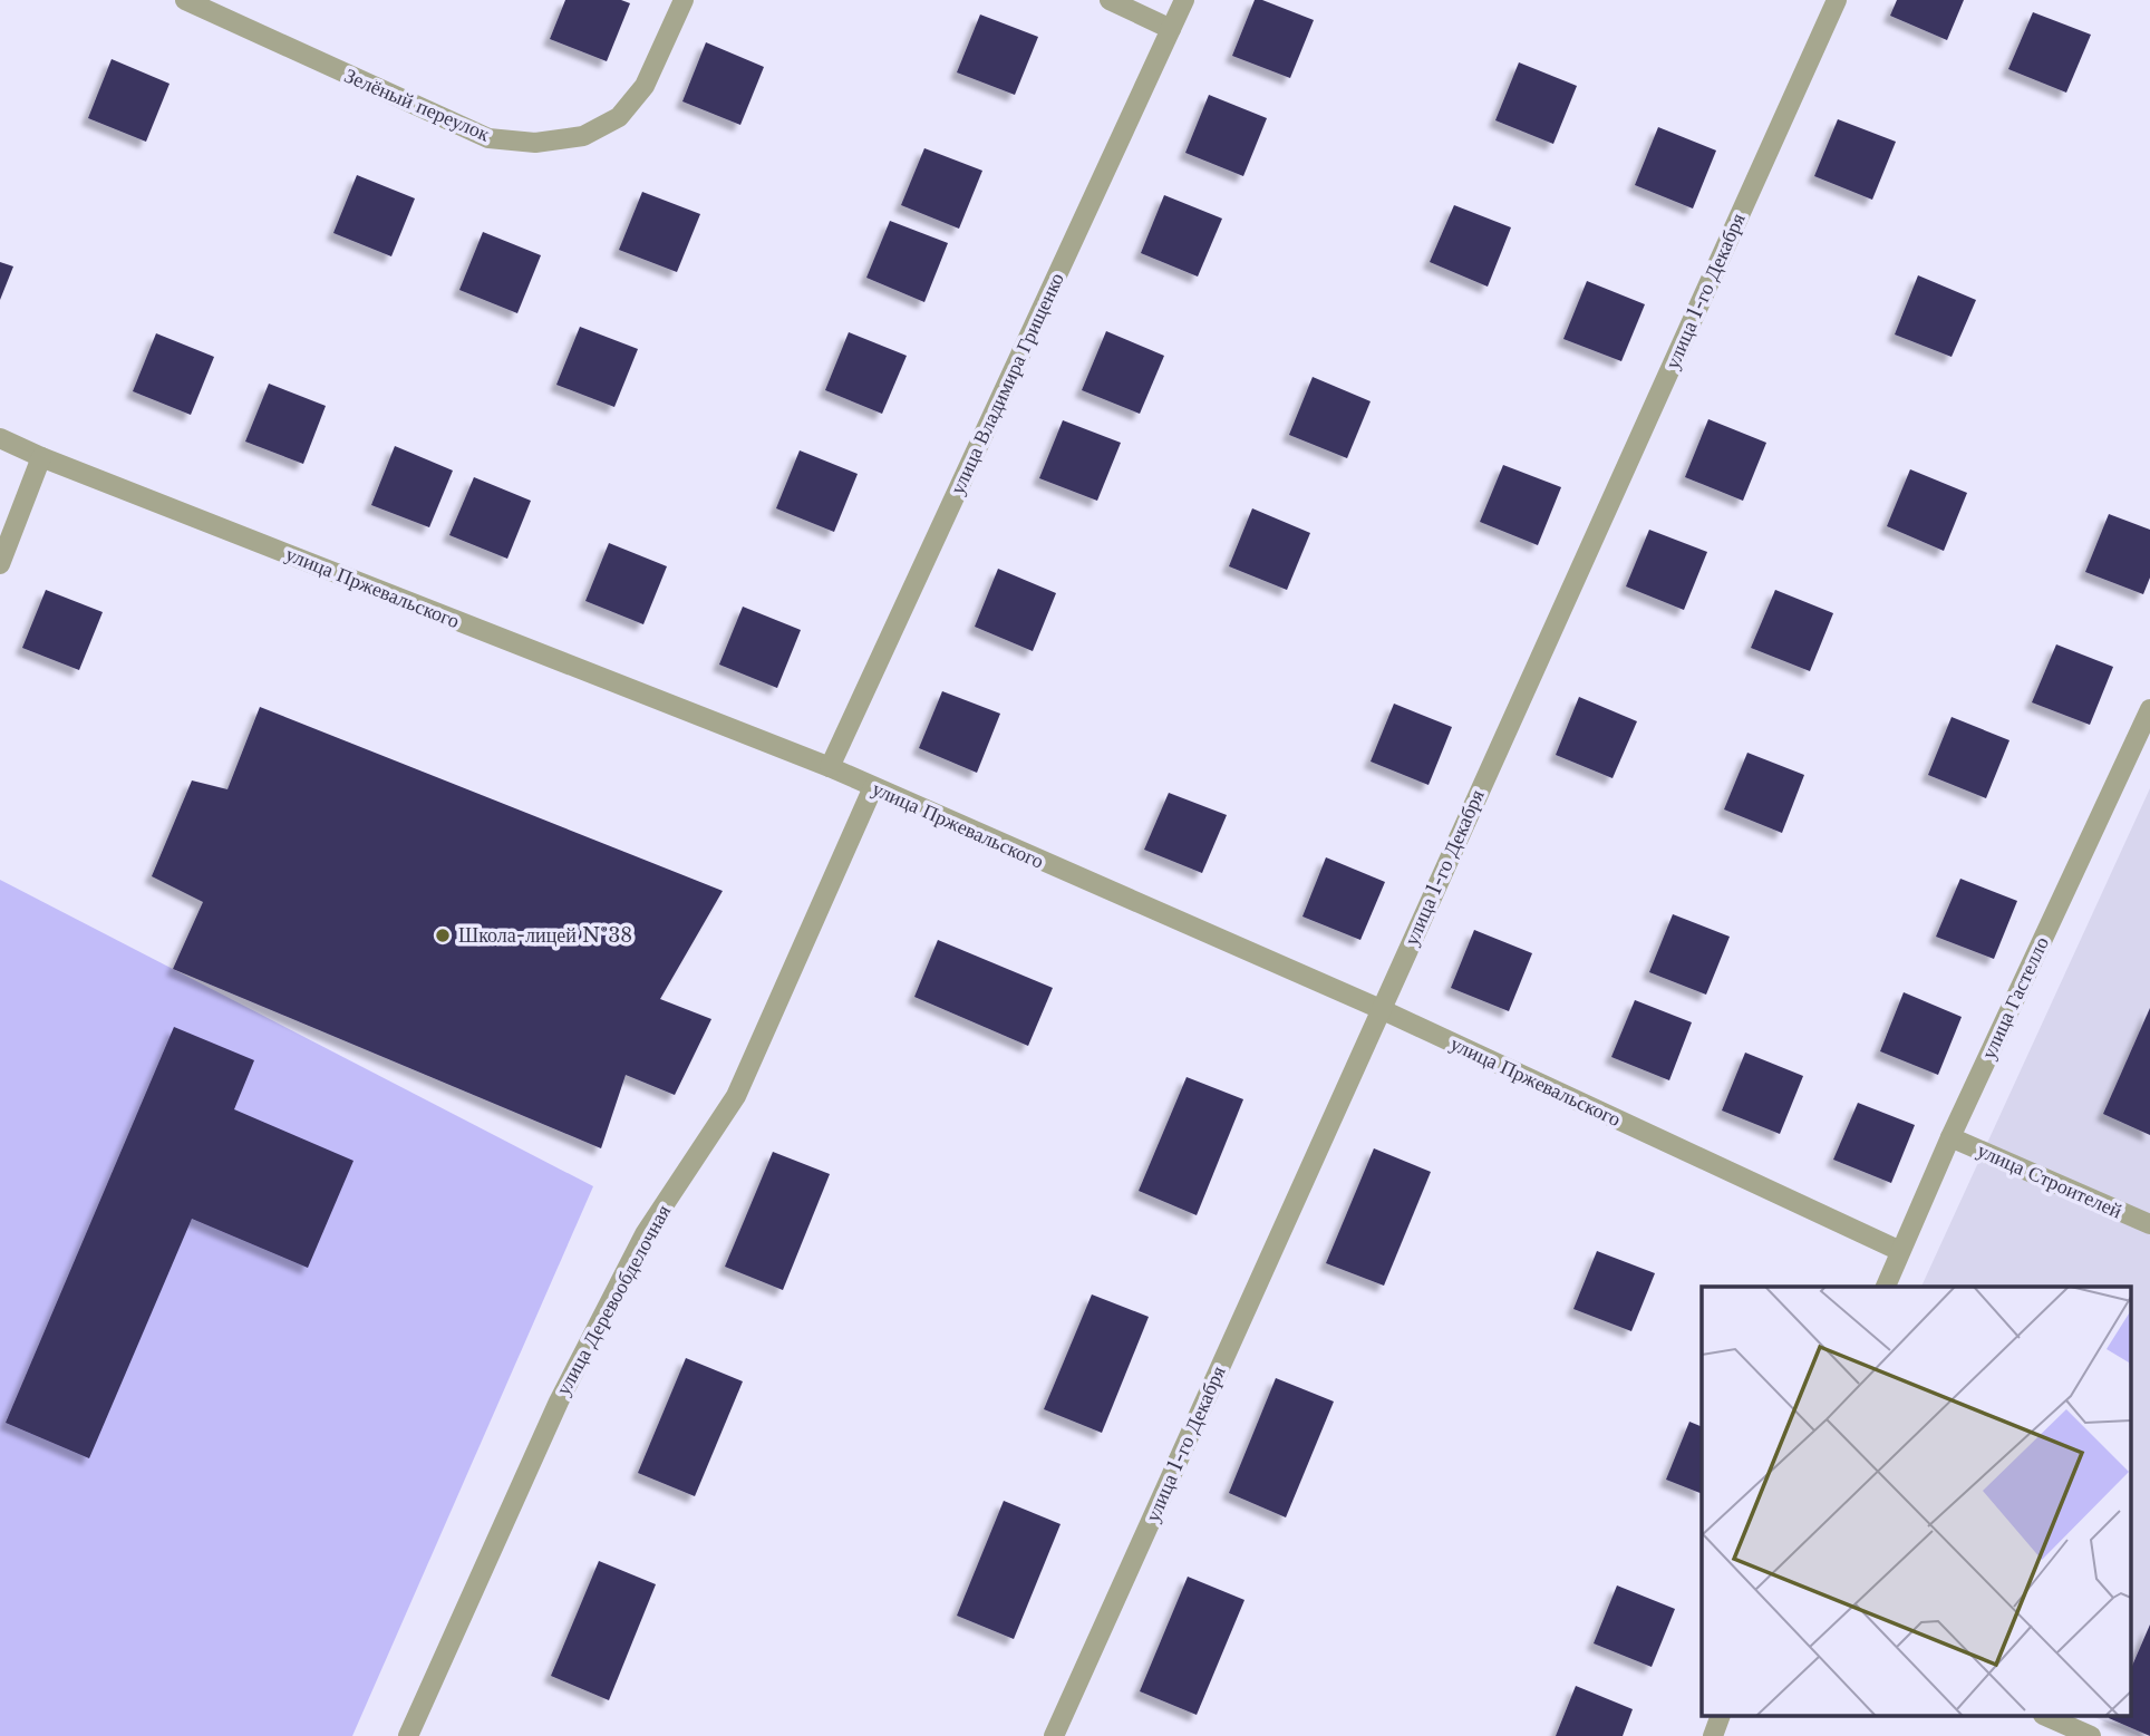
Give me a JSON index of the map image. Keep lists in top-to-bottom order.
{
  "streets": {
    "street": [
      "Зелёный переулок",
      "улица 1-го Декабря",
      "улица Владимира Грищенко",
      "улица Пржевальского",
      "улица Гастелло",
      "улица Строителей",
      "улица Деревообделочная"
    ]
  },
  "crossings": [
    ["улица 1-го Декабря", "улица Пржевальского"],
    ["улица Владимира Грищенко", "улица Пржевальского"],
    ["улица Пржевальского", "улица Гастелло"],
    ["улица Пржевальского", "улица Деревообделочная"],
    ["улица Гастелло", "улица Строителей"]
  ],
  "places": ["Школа-лицей №38"]
}
